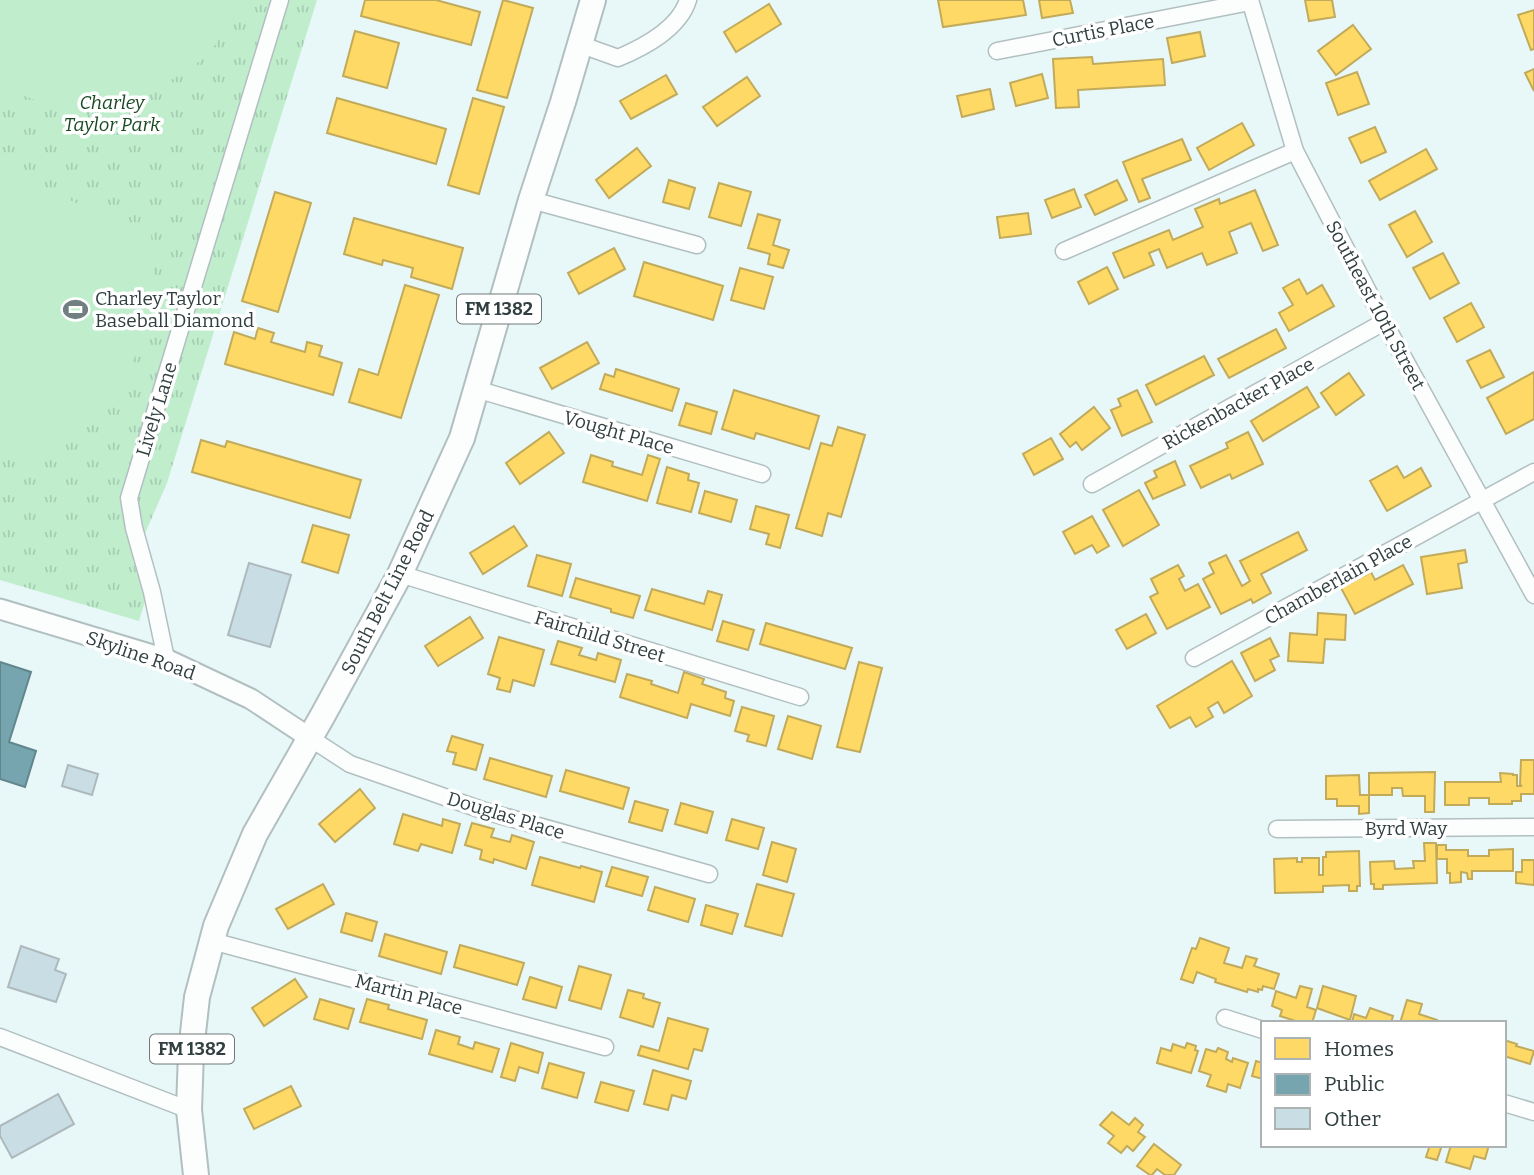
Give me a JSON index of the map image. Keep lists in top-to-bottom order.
{
  "streets": {
    "main road": ["FM 1382", "South Belt Line Road"],
    "street": [
      "Curtis Place",
      "Southeast 10th Street",
      "Rickenbacker Place",
      "Lively Lane",
      "Vought Place",
      "Chamberlain Place",
      "Fairchild Street",
      "Skyline Road",
      "Douglas Place",
      "Byrd Way",
      "Martin Place"
    ]
  },
  "crossings": [
    ["Curtis Place", "Southeast 10th Street"],
    ["Southeast 10th Street", "Rickenbacker Place"],
    ["Southeast 10th Street", "Chamberlain Place"],
    ["Lively Lane", "Skyline Road"],
    ["Vought Place", "South Belt Line Road"],
    ["South Belt Line Road", "Fairchild Street"],
    ["South Belt Line Road", "Skyline Road"],
    ["South Belt Line Road", "Douglas Place"],
    ["South Belt Line Road", "Martin Place"],
    ["Skyline Road", "Douglas Place"]
  ],
  "parks": ["Charley Taylor Park"],
  "places": {
    "sports": ["Charley Taylor Baseball Diamond"]
  },
  "legend": ["Homes", "Public", "Other"]
}
